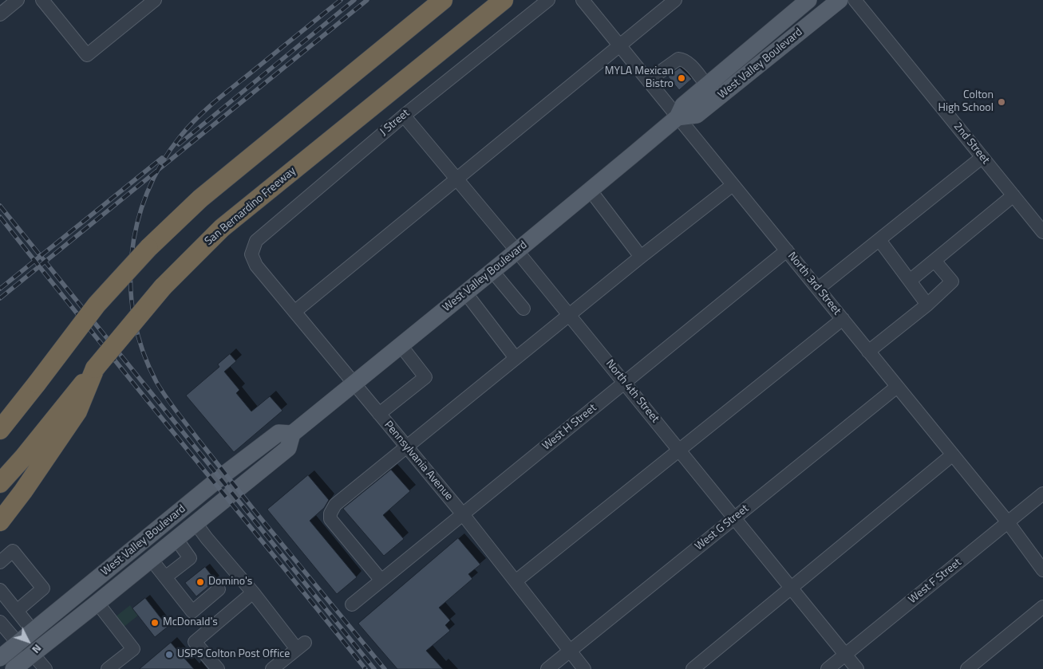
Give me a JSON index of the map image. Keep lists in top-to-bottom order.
{
  "streets": {
    "highway": ["San Bernardino Freeway"],
    "main road": ["West Valley Boulevard"],
    "street": [
      "J Street",
      "2nd Street",
      "North 3rd Street",
      "North 4th Street",
      "West H Street",
      "Pennsylvania Avenue",
      "West G Street",
      "West F Street"
    ]
  },
  "crossings": [
    ["West Valley Boulevard", "North 3rd Street"],
    ["West Valley Boulevard", "North 4th Street"],
    ["West Valley Boulevard", "Pennsylvania Avenue"],
    ["J Street", "North 4th Street"],
    ["J Street", "Pennsylvania Avenue"],
    ["North 3rd Street", "West H Street"],
    ["North 3rd Street", "West G Street"],
    ["North 3rd Street", "West F Street"],
    ["North 4th Street", "West H Street"],
    ["North 4th Street", "West G Street"],
    ["North 4th Street", "West F Street"],
    ["West H Street", "Pennsylvania Avenue"],
    ["Pennsylvania Avenue", "West G Street"]
  ],
  "places": [
    "MYLA Mexican Bistro",
    "Colton High School",
    "Domino's",
    "McDonald's",
    "USPS Colton Post Office"
  ],
  "north": "bottom right"
}
